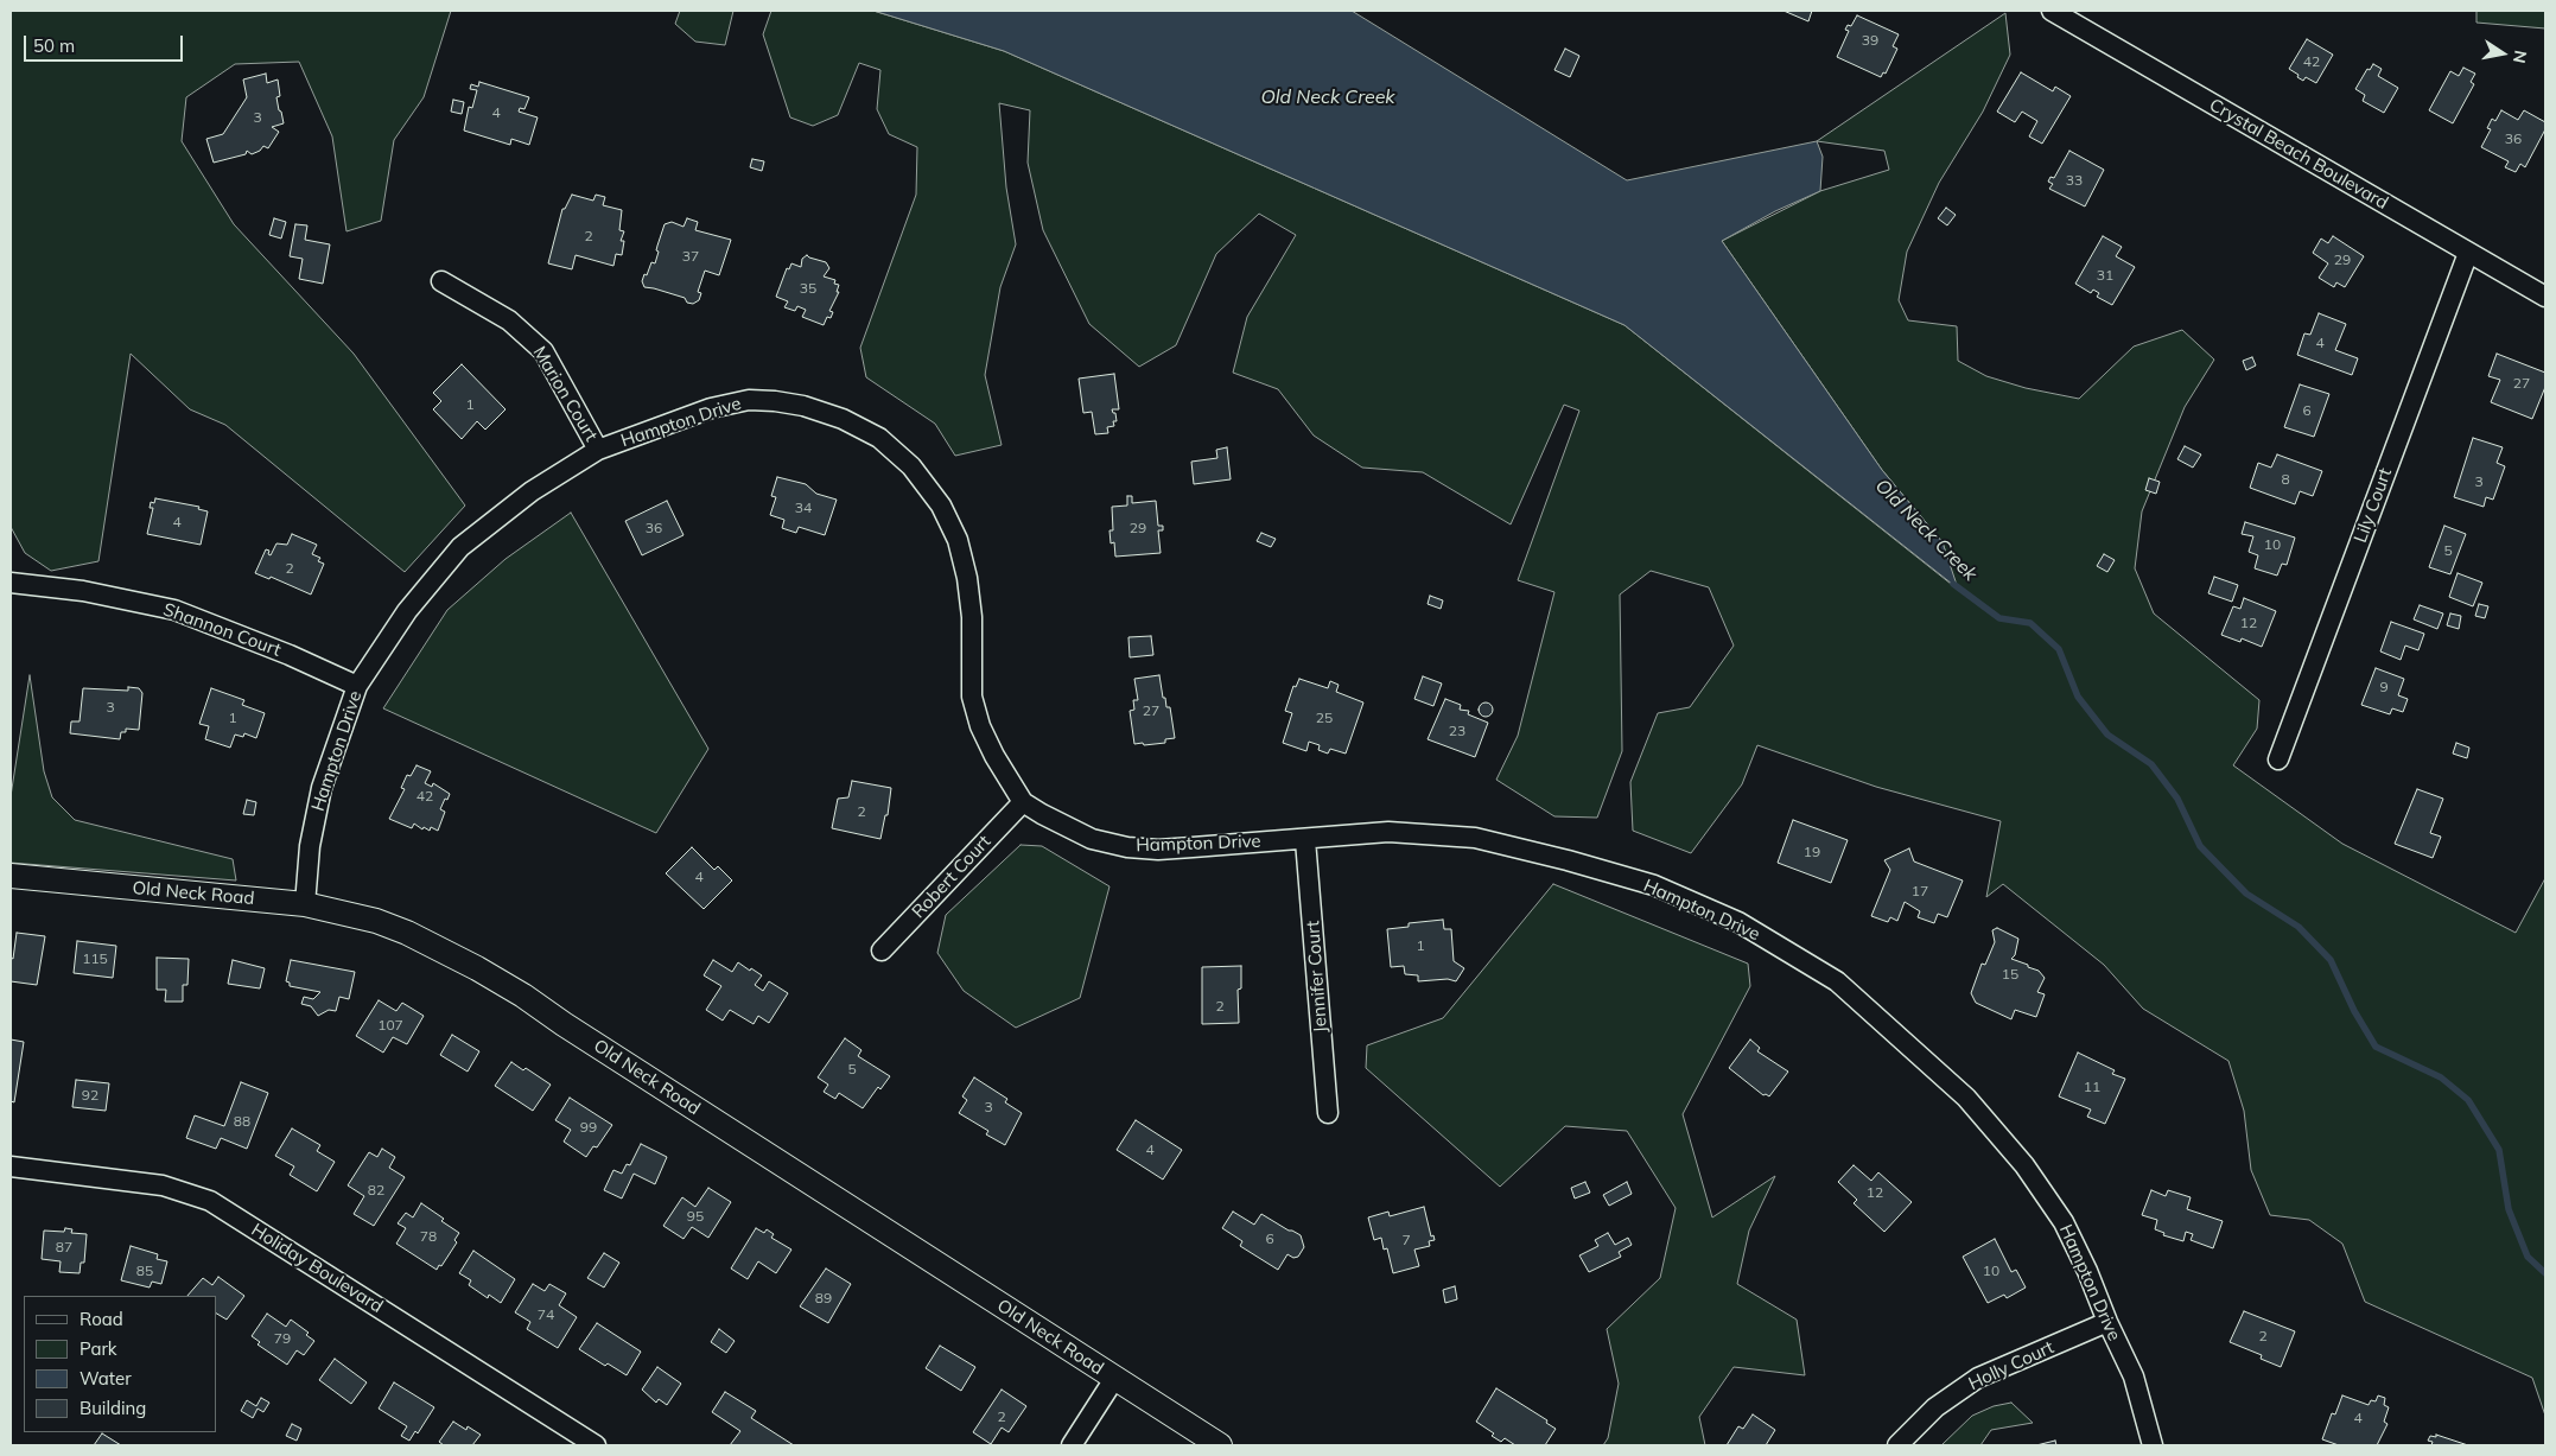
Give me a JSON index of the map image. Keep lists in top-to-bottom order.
{
  "streets": {
    "street": [
      "Crystal Beach Boulevard",
      "Marion Court",
      "Hampton Drive",
      "Lily Court",
      "Shannon Court",
      "Robert Court",
      "Old Neck Road",
      "Jennifer Court",
      "Holiday Boulevard",
      "Holly Court"
    ]
  },
  "crossings": [
    ["Crystal Beach Boulevard", "Lily Court"],
    ["Marion Court", "Hampton Drive"],
    ["Hampton Drive", "Shannon Court"],
    ["Hampton Drive", "Robert Court"],
    ["Hampton Drive", "Old Neck Road"],
    ["Hampton Drive", "Jennifer Court"],
    ["Hampton Drive", "Holly Court"]
  ],
  "water": ["Old Neck Creek"],
  "house_numbers": [
    "39",
    "42",
    "4",
    "3",
    "36",
    "33",
    "2",
    "37",
    "29",
    "31",
    "35",
    "4",
    "27",
    "1",
    "6",
    "8",
    "3",
    "34",
    "4",
    "36",
    "29",
    "10",
    "5",
    "2",
    "12",
    "9",
    "3",
    "27",
    "1",
    "25",
    "23",
    "42",
    "2",
    "19",
    "4",
    "17",
    "1",
    "115",
    "15",
    "2",
    "107",
    "5",
    "11",
    "92",
    "3",
    "88",
    "99",
    "4",
    "82",
    "12",
    "95",
    "78",
    "6",
    "7",
    "87",
    "85",
    "10",
    "89",
    "74",
    "2",
    "79",
    "2",
    "4"
  ],
  "legend": [
    "Road",
    "Park",
    "Water",
    "Building"
  ],
  "scale_bar": "50 m",
  "north": "right"
}
